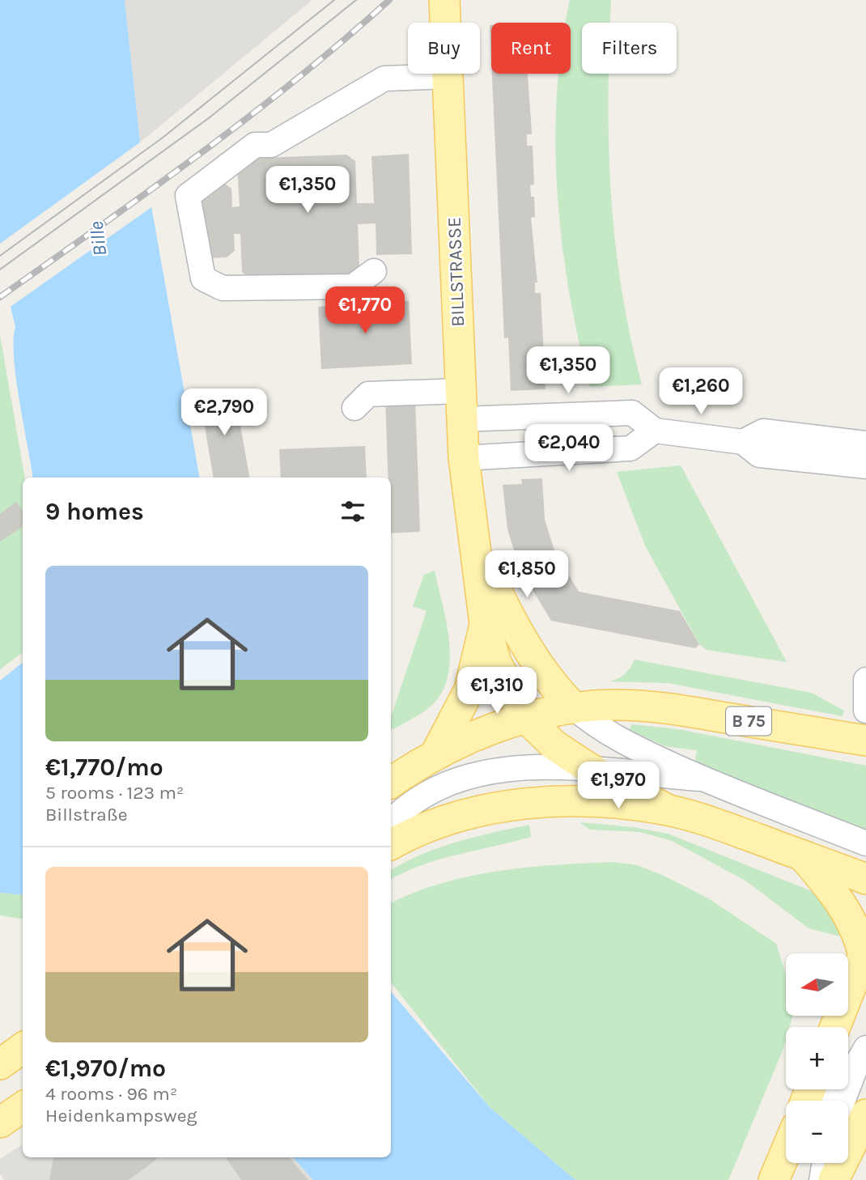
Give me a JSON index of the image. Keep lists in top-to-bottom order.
{
  "streets": {
    "main road": ["BILLSTRASSE", "B 75"]
  },
  "crossings": [
    ["BILLSTRASSE", "B 75"]
  ],
  "water": ["Bille"],
  "north": "left",
  "page": {
    "chip": ["Buy", "Rent", "Filters"],
    "price": [
      "€1,350",
      "€1,770",
      "€1,350",
      "€1,260",
      "€2,790",
      "€2,040",
      "€1,850",
      "€1,310",
      "€1,970"
    ],
    "heading": "9 homes",
    "list": [
      {
        "name": "€1,770/mo",
        "note": "5 rooms · 123 m² · Billstraße"
      },
      {
        "name": "€1,970/mo",
        "note": "4 rooms · 96 m² · Heidenkampsweg"
      }
    ],
    "map_buttons": ["+", "−"]
  }
}
